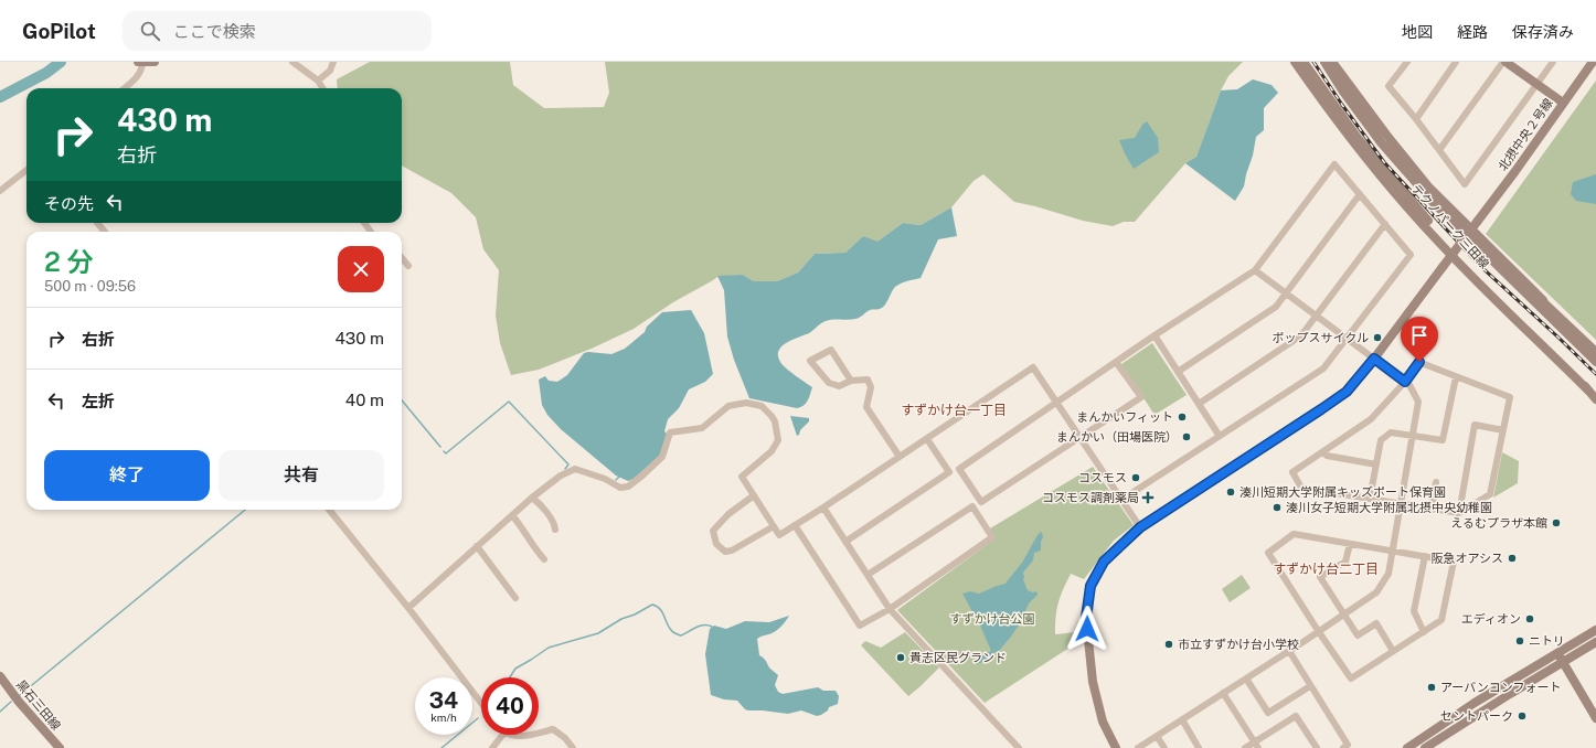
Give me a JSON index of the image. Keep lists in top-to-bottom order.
{
  "streets": {
    "main road": ["北摂中央２号線", "テクノパーク三田線", "黒石三田線"]
  },
  "districts": ["すずかけ台一丁目", "すずかけ台二丁目"],
  "parks": ["すずかけ台公園"],
  "places": {
    "other": [
      "ポップスサイクル",
      "まんかいフィット",
      "まんかい（田場医院）",
      "コスモス",
      "湊川短期大学附属キッズポート保育園",
      "湊川女子短期大学附属北摂中央幼稚園",
      "えるむプラザ本館",
      "阪急オアシス",
      "エディオン",
      "ニトリ",
      "市立すずかけ台小学校",
      "貴志区民グランド",
      "アーバンコンフォート",
      "セントパーク"
    ],
    "health": ["コスモス調剤薬局"]
  },
  "page": {
    "header": "GoPilot",
    "search": "ここで検索",
    "nav": ["地図", "経路", "保存済み"],
    "turn": ["430 m", "右折"],
    "then": "その先",
    "heading": ["2 分", "500 m · 09:56"],
    "list": [
      {
        "name": "右折",
        "value": "430 m"
      },
      {
        "name": "左折",
        "value": "40 m"
      }
    ],
    "buttons": ["終了", "共有"],
    "speed": "34 km/h",
    "limit": "40"
  }
}
